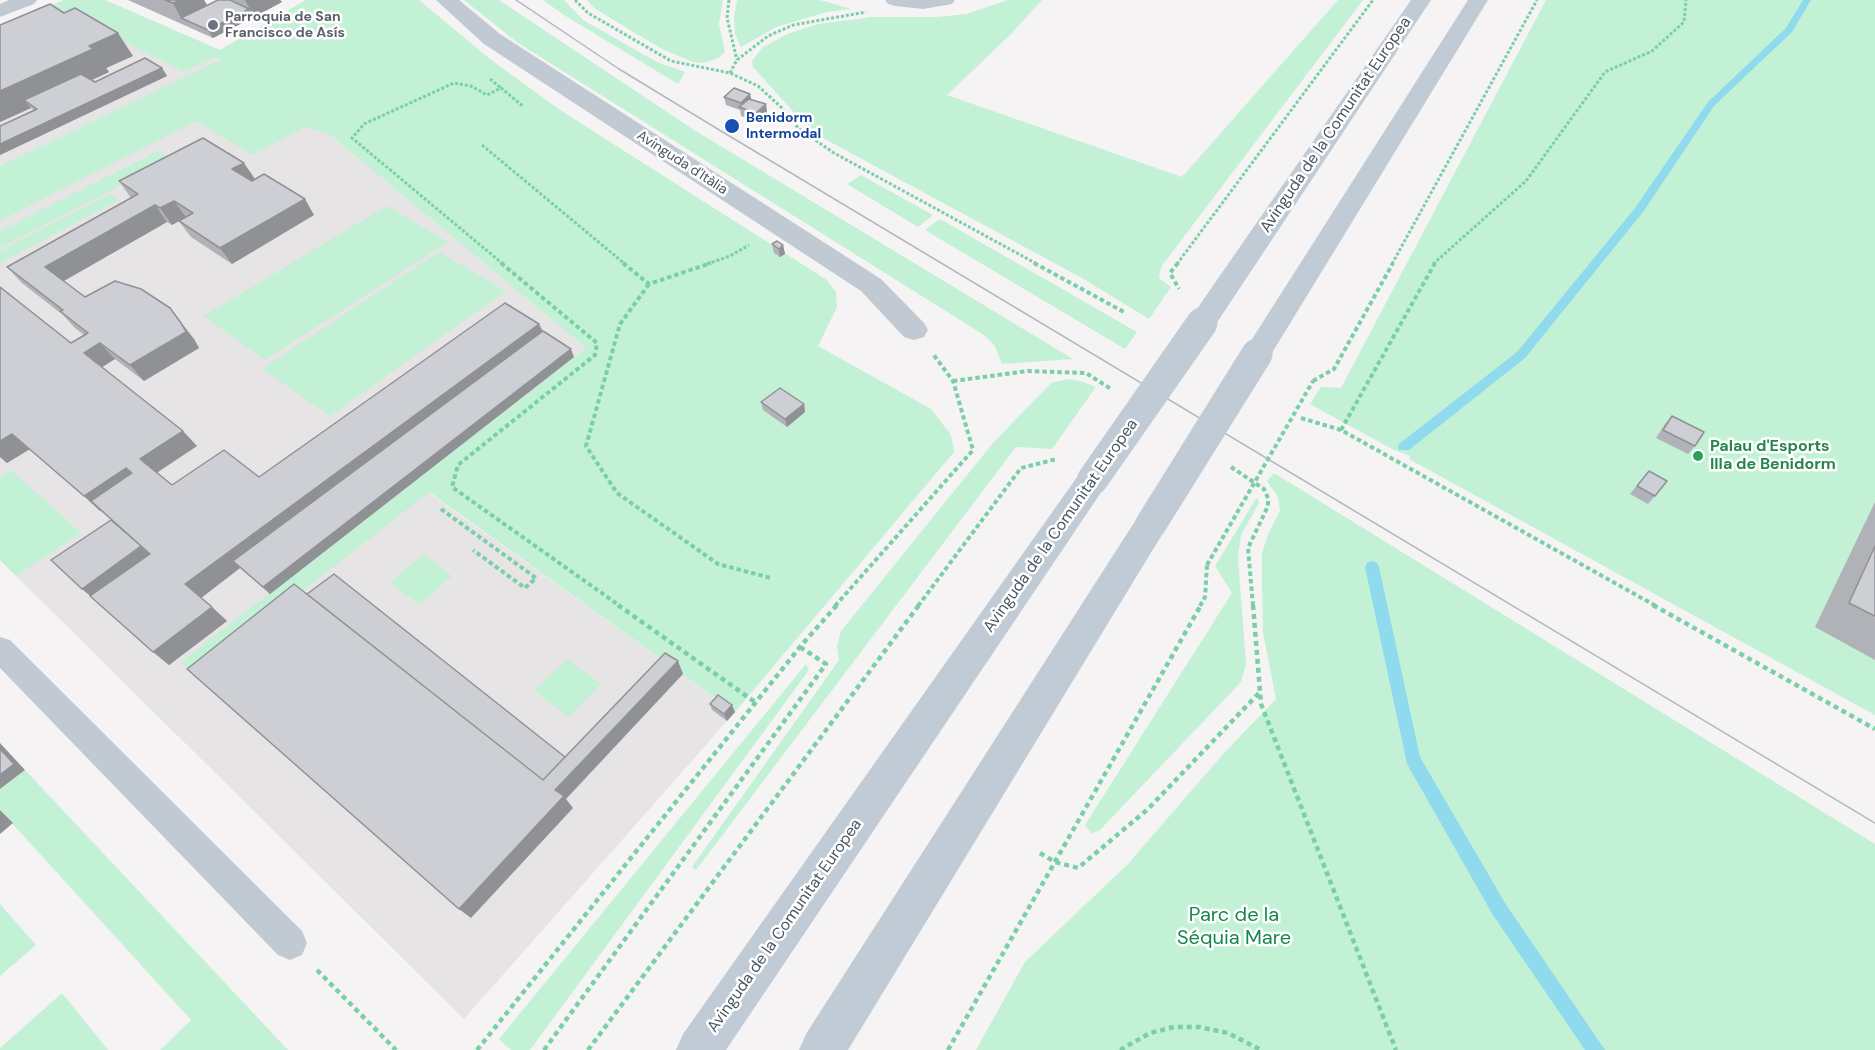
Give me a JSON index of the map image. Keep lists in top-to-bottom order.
{
  "streets": {
    "main road": ["Avinguda de la Comunitat Europea"],
    "street": ["Avinguda d'Itàlia"]
  },
  "parks": ["Parc de la Séquia Mare"],
  "places": ["Parroquia de San Francisco de Asís", "Benidorm Intermodal", "Palau d'Esports Illa de Benidorm"]
}
